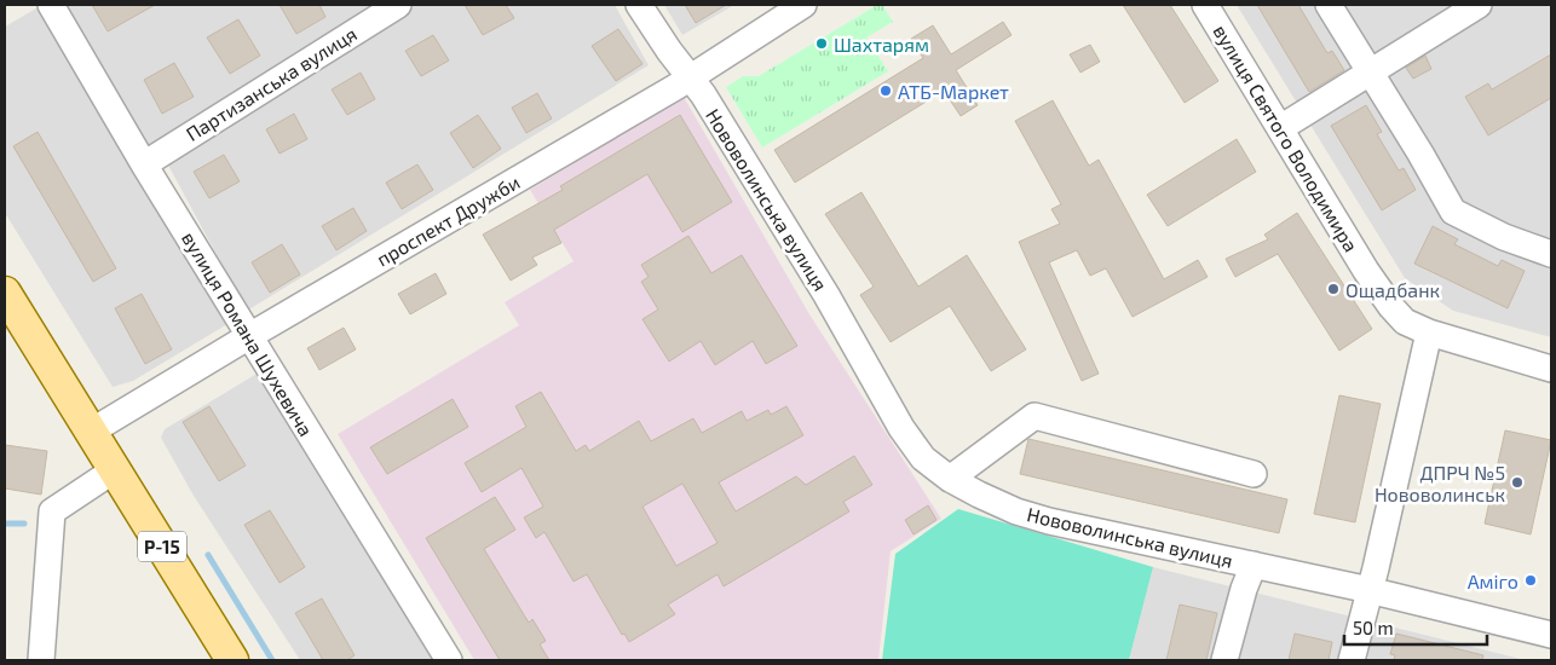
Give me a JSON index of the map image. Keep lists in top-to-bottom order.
{
  "streets": {
    "main road": ["Р-15"],
    "street": [
      "Партизанська вулиця",
      "вулиця Святого Володимира",
      "Нововолинська вулиця",
      "проспект Дружби",
      "вулиця Романа Шухевича"
    ]
  },
  "crossings": [
    ["Партизанська вулиця", "вулиця Романа Шухевича"],
    ["Нововолинська вулиця", "проспект Дружби"],
    ["проспект Дружби", "вулиця Романа Шухевича"],
    ["проспект Дружби", "Р-15"]
  ],
  "places": [
    "Шахтарям",
    "АТБ-Маркет",
    "Ощадбанк",
    "ДПРЧ №5 Нововолинськ",
    "Аміго"
  ],
  "scale_bar": "50 m"
}
